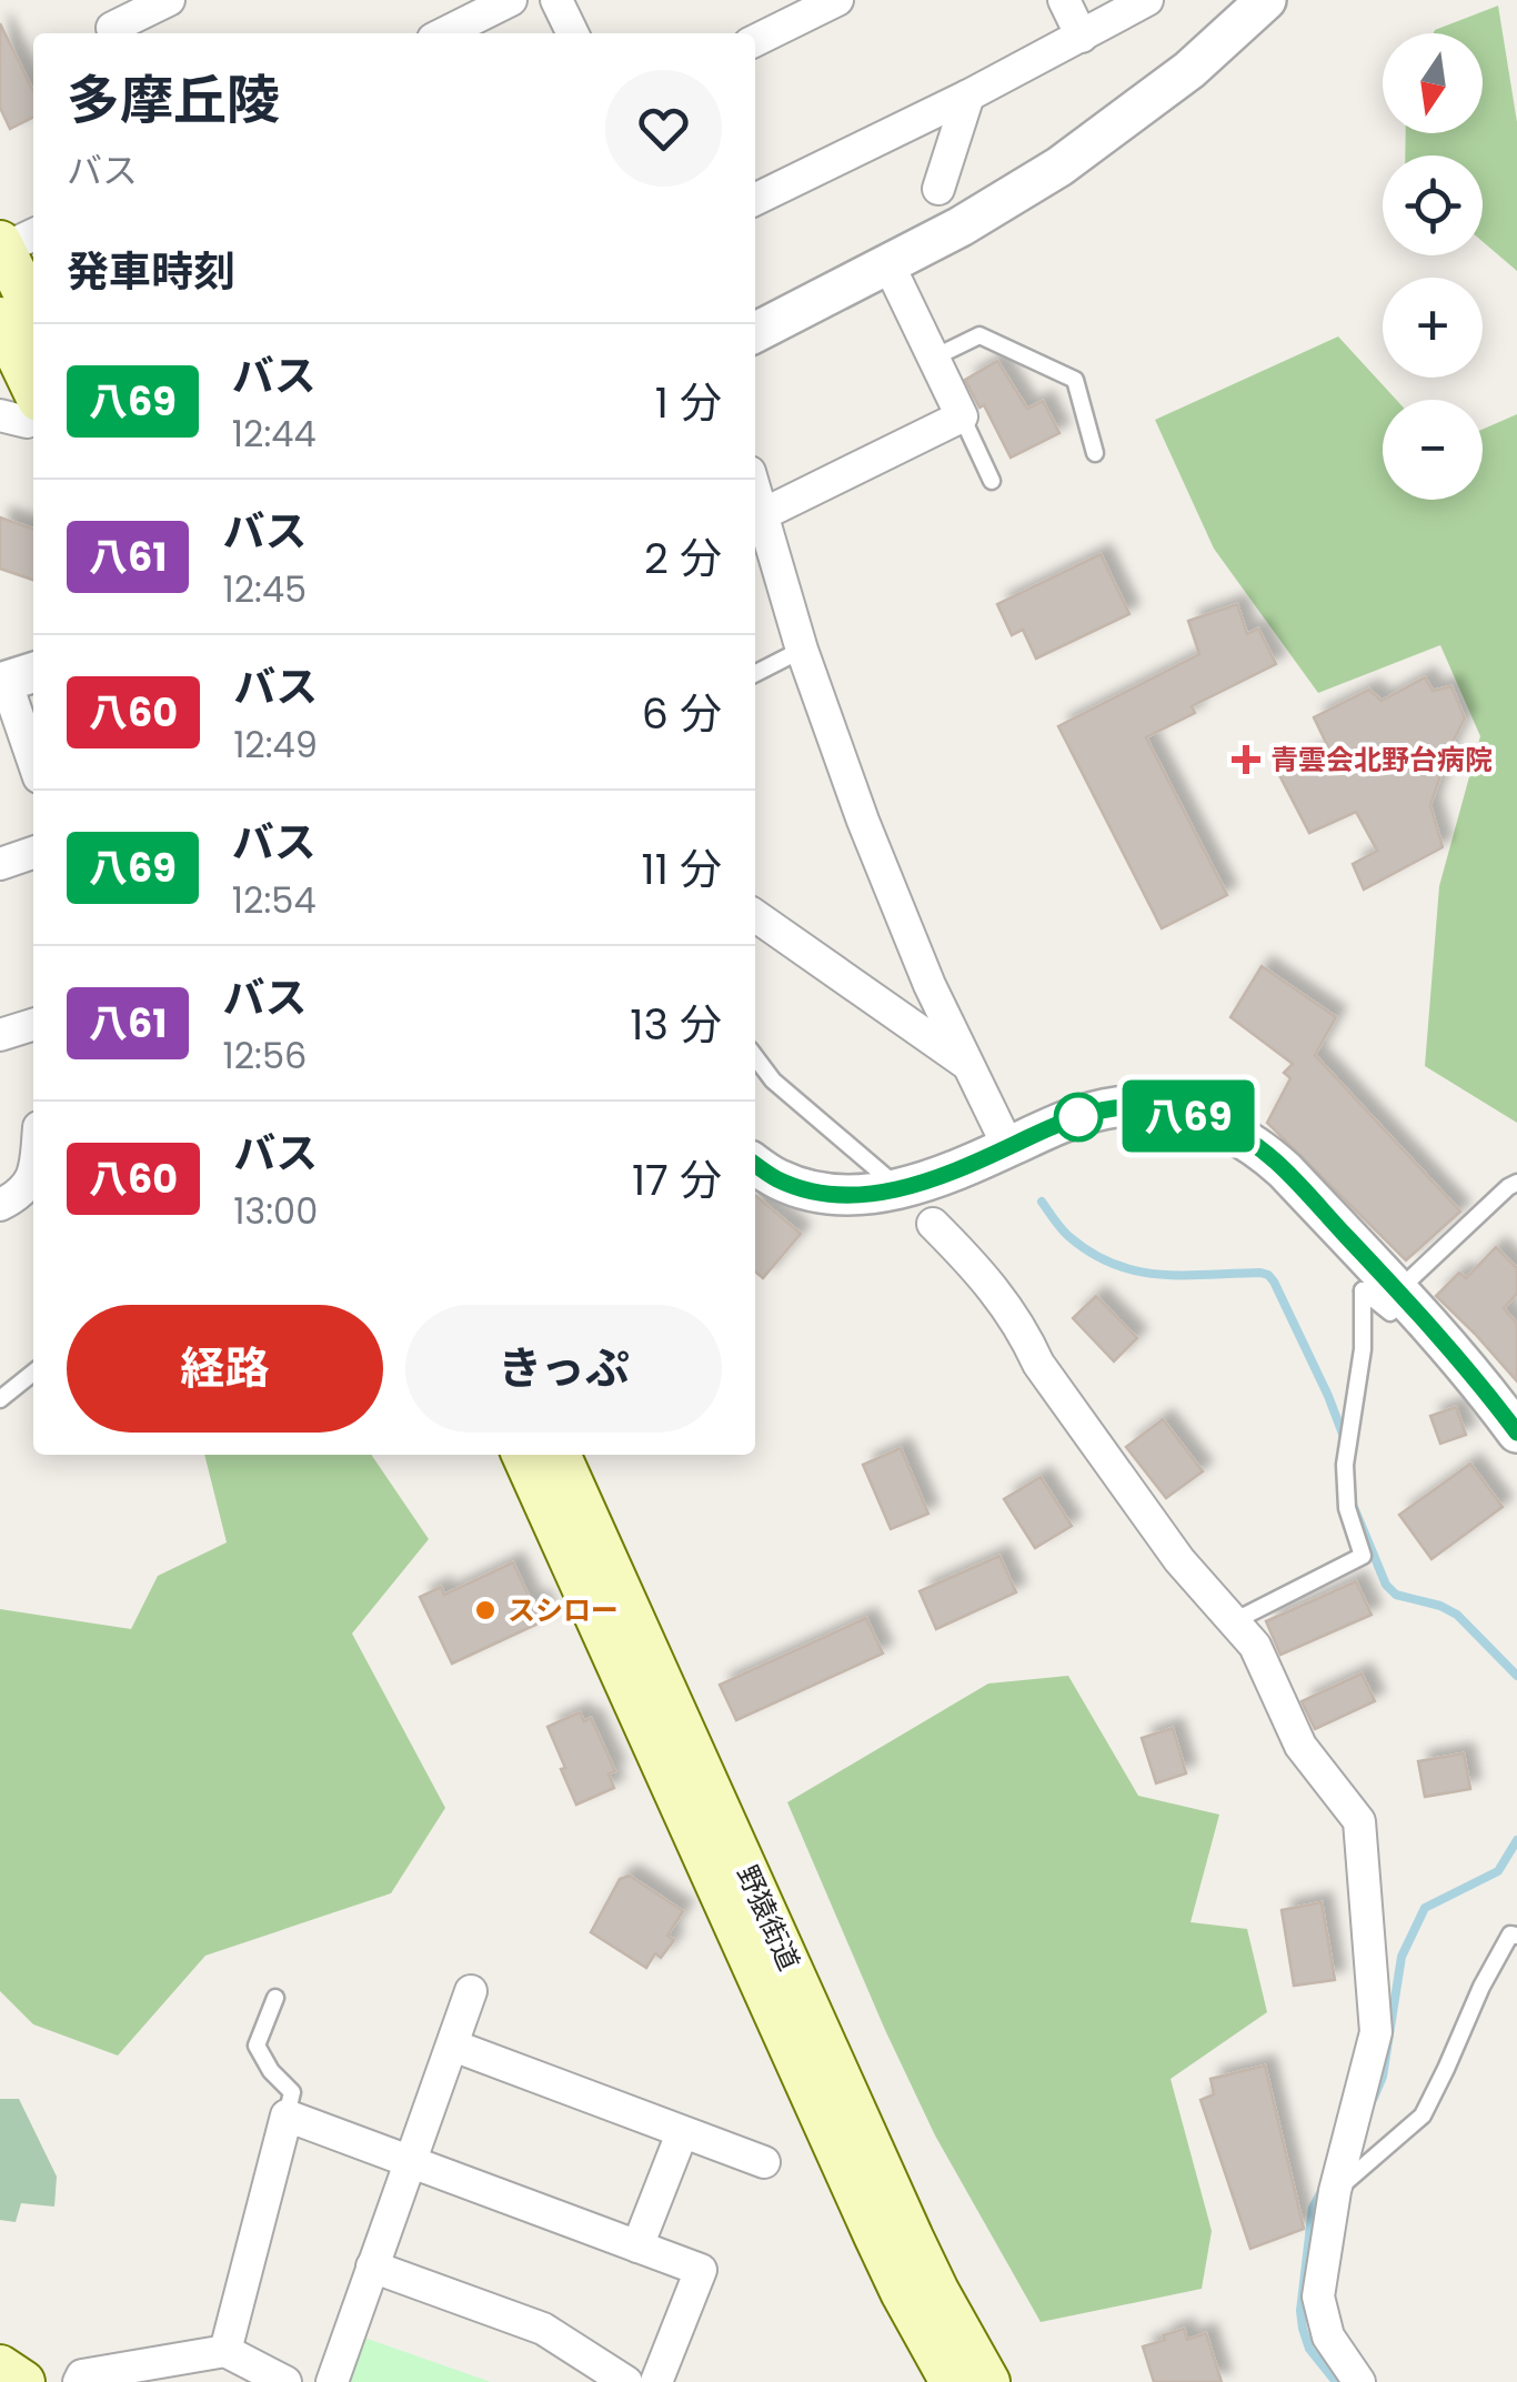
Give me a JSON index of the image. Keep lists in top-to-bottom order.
{
  "streets": {
    "main road": ["野猿街道"]
  },
  "places": {
    "health": ["青雲会北野台病院"],
    "other": ["スシロー"]
  },
  "lines": ["bus line 八69"],
  "north": "bottom",
  "page": {
    "on_map": "八69",
    "map_buttons": ["+", "−"],
    "heading": [
      ["多摩丘陵", "バス"],
      "発車時刻"
    ],
    "list": [
      {
        "mark": "八69",
        "name": "バス",
        "note": "12:44",
        "value": "1 分"
      },
      {
        "mark": "八61",
        "name": "バス",
        "note": "12:45",
        "value": "2 分"
      },
      {
        "mark": "八60",
        "name": "バス",
        "note": "12:49",
        "value": "6 分"
      },
      {
        "mark": "八69",
        "name": "バス",
        "note": "12:54",
        "value": "11 分"
      },
      {
        "mark": "八61",
        "name": "バス",
        "note": "12:56",
        "value": "13 分"
      },
      {
        "mark": "八60",
        "name": "バス",
        "note": "13:00",
        "value": "17 分"
      }
    ],
    "buttons": ["経路", "きっぷ"]
  }
}
